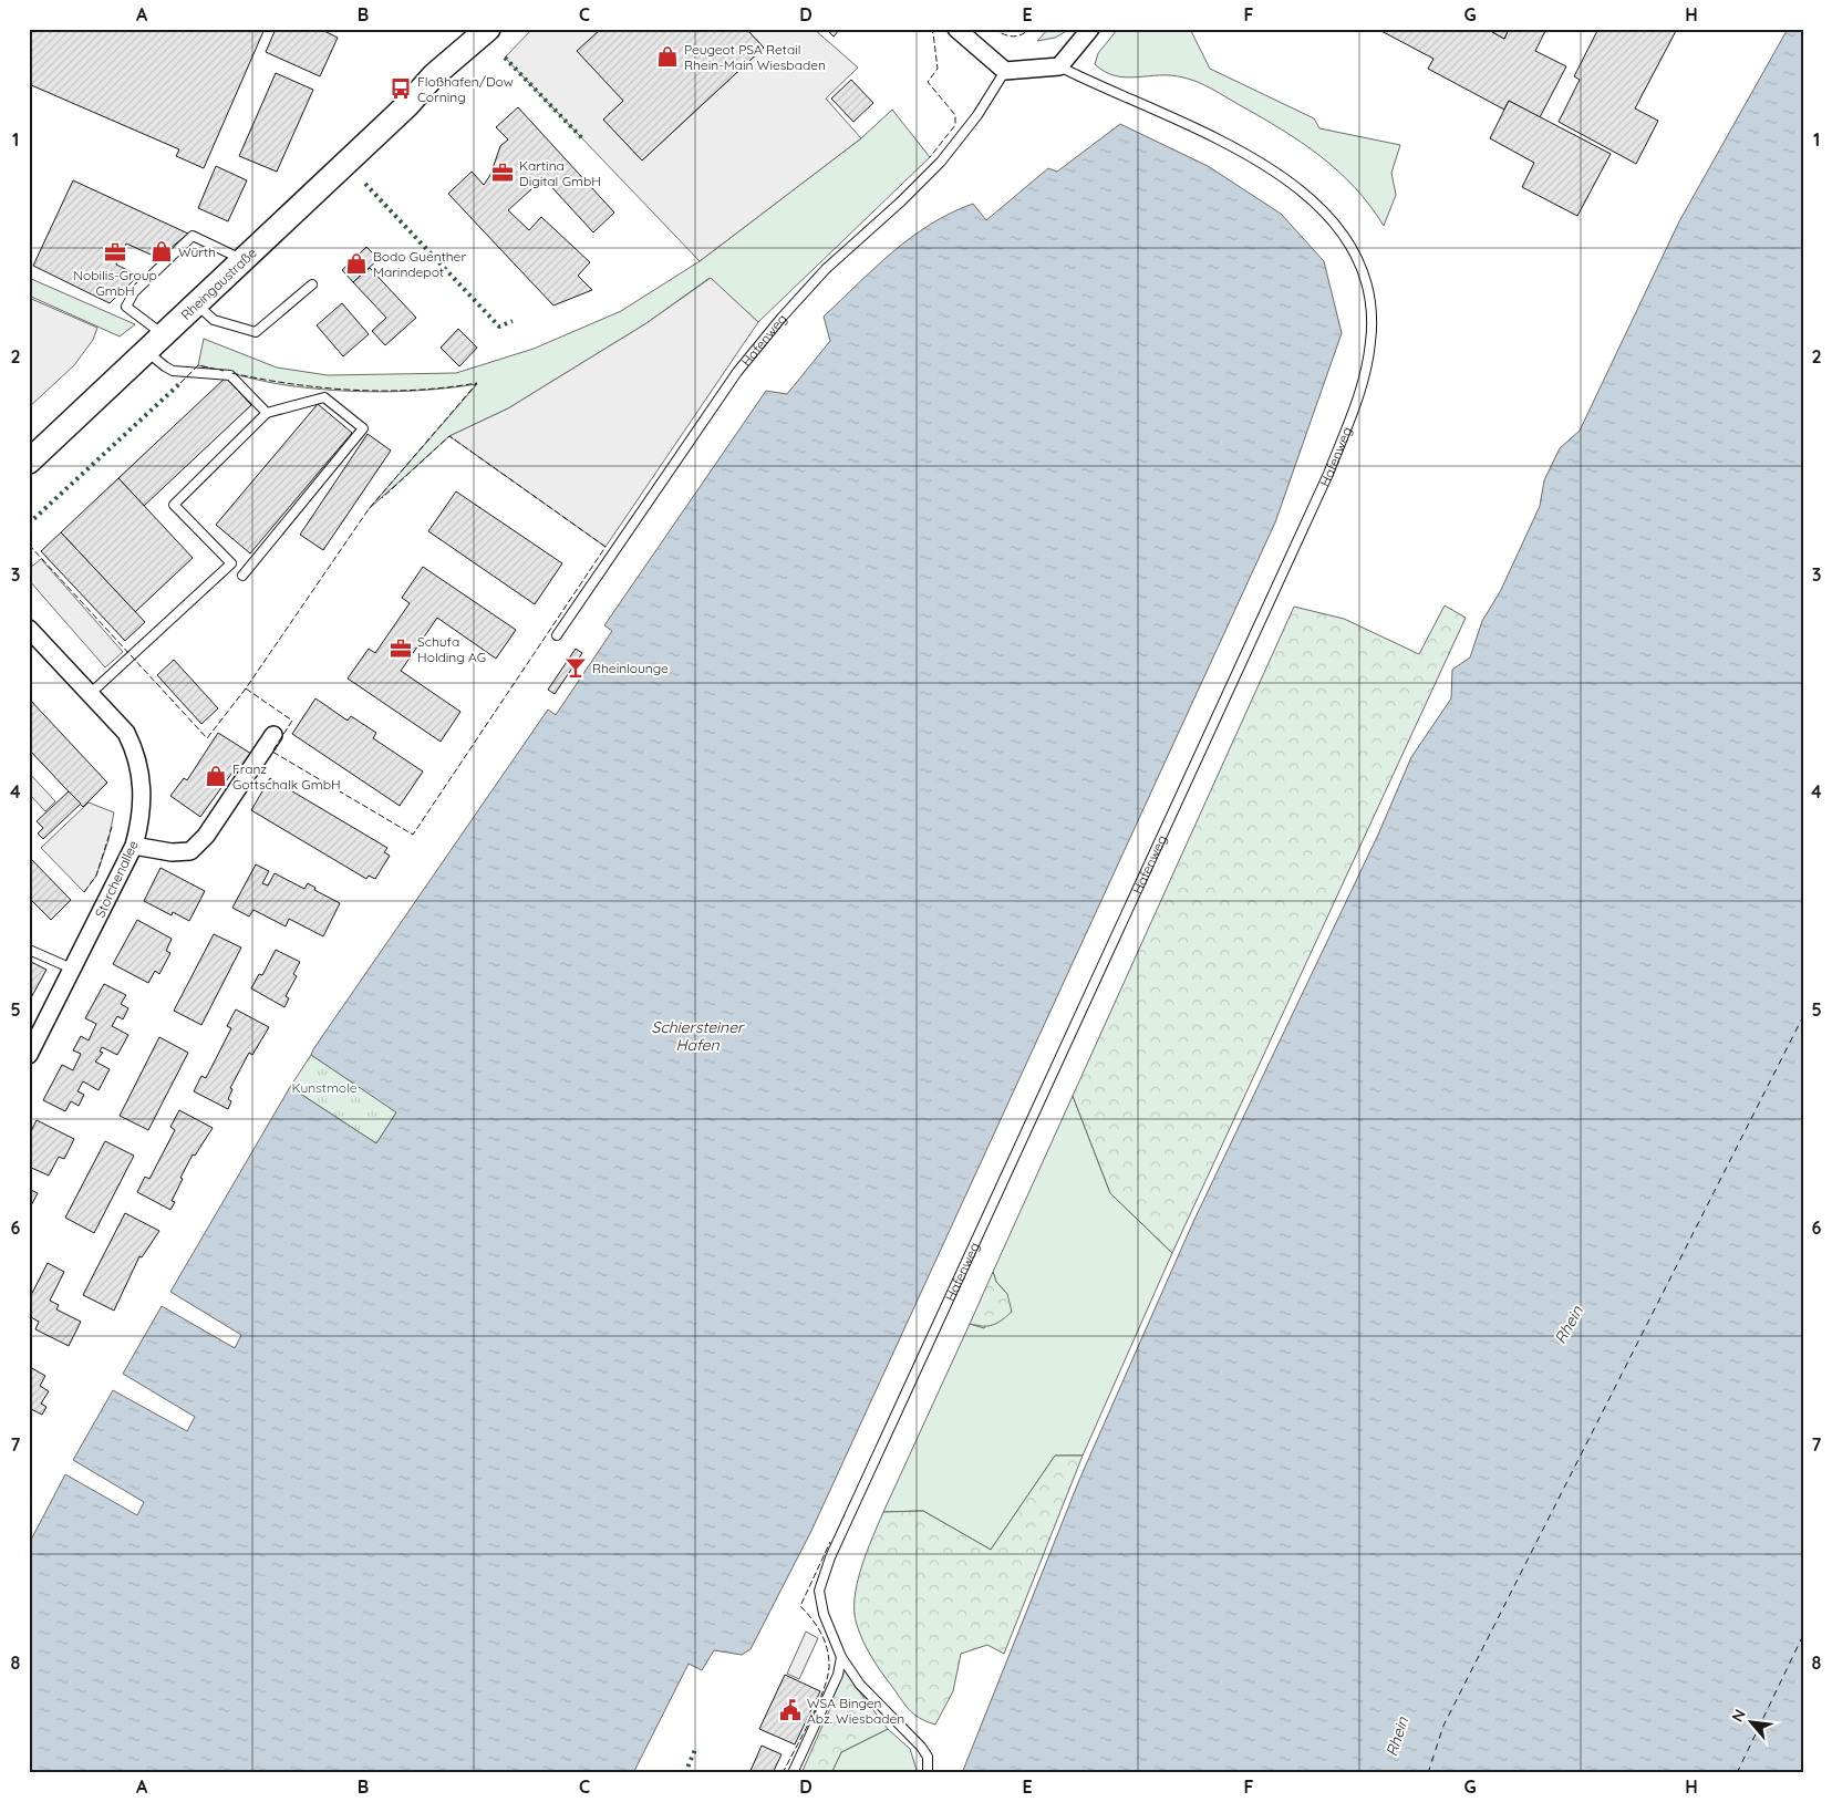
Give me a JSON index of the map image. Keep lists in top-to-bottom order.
{
  "streets": {
    "main road": ["Rheingaustraße"],
    "street": ["Hafenweg", "Storchenallee"]
  },
  "water": ["Schiersteiner Hafen", "Rhein"],
  "parks": ["Kunstmole"],
  "places": {
    "shop": [
      "Peugeot PSA Retail Rhein-Main Wiesbaden",
      "Würth",
      "Bodo Guenther Marindepot",
      "Franz Gottschalk GmbH"
    ],
    "bus stop": ["Floßhafen/Dow Corning"],
    "office": ["Kartina Digital GmbH", "Nobilis-Group GmbH", "Schufa Holding AG"],
    "bar": ["Rheinlounge"],
    "public building": ["WSA Bingen Abz. Wiesbaden"]
  },
  "north": "top left",
  "grid": {
    "columns": [
      "A",
      "B",
      "C",
      "D",
      "E",
      "F",
      "G",
      "H"
    ],
    "rows": [
      "1",
      "2",
      "3",
      "4",
      "5",
      "6",
      "7",
      "8"
    ]
  }
}
